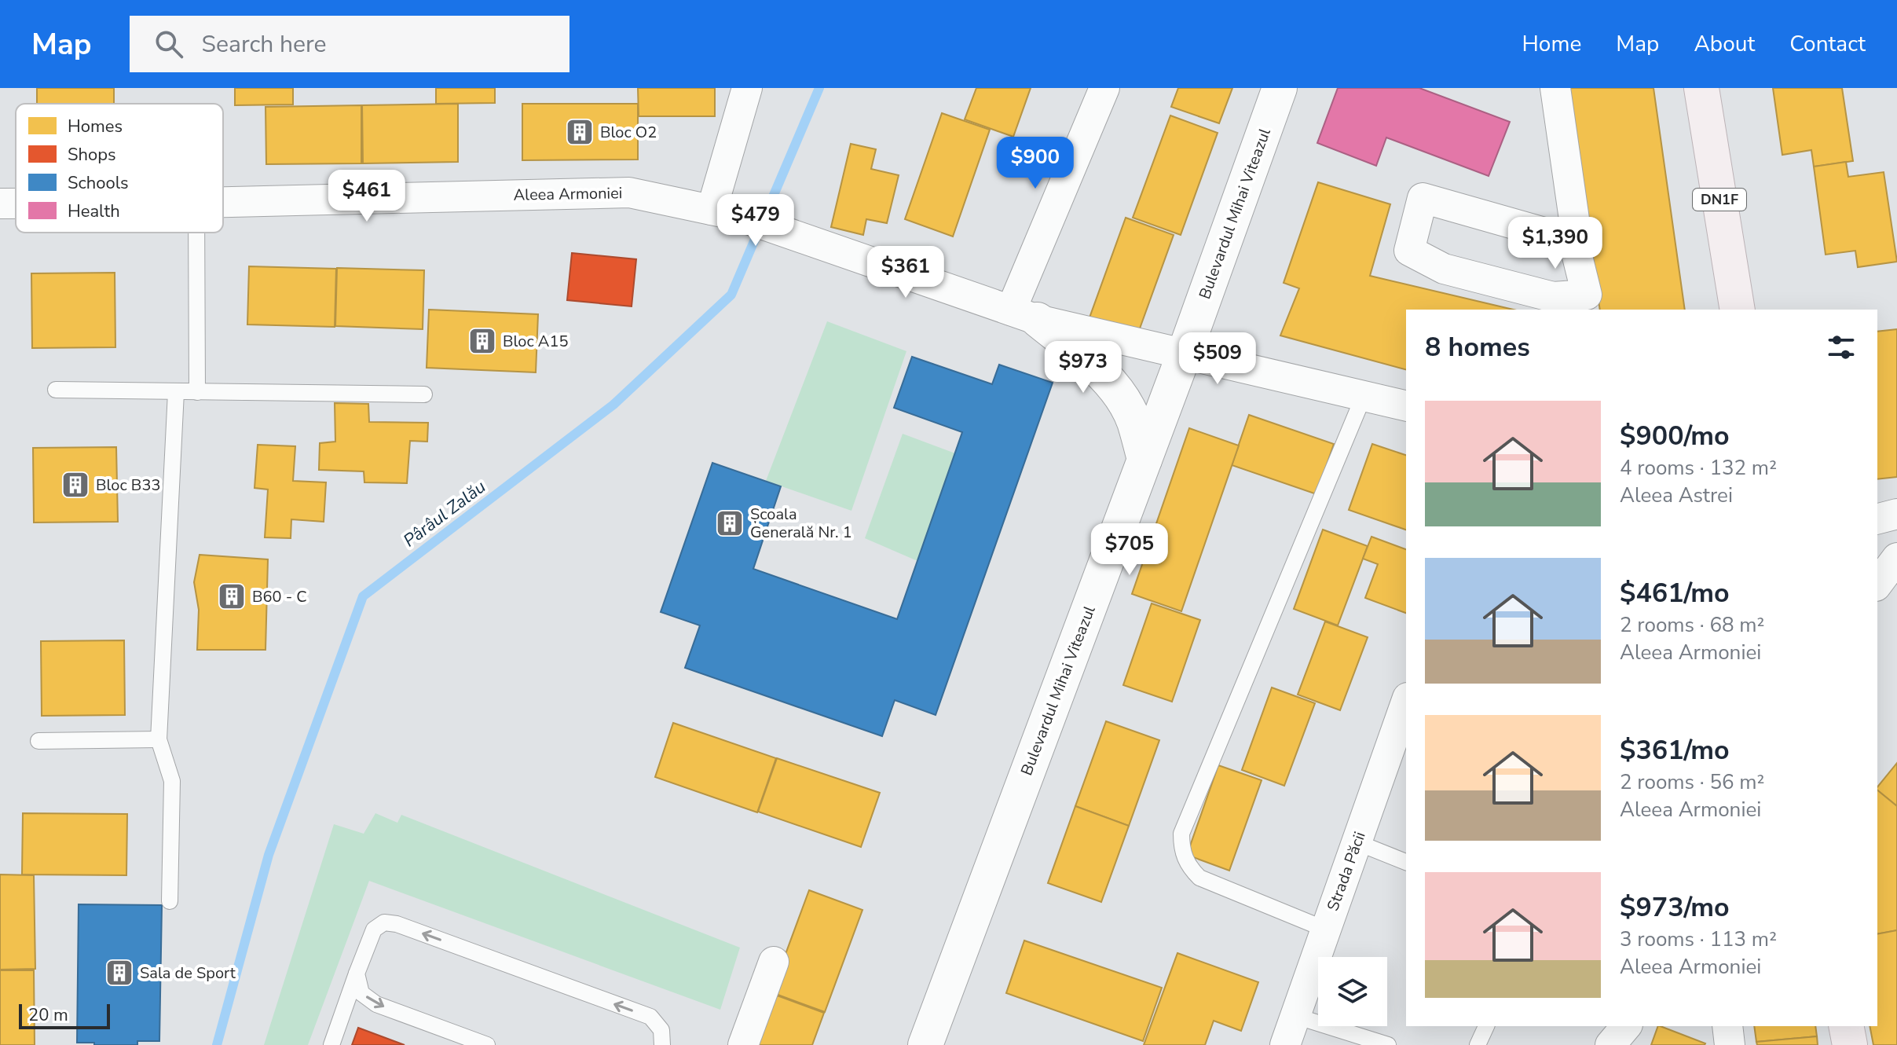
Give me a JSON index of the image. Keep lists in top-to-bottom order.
{
  "streets": {
    "main road": ["DN1F", "Bulevardul Mihai Viteazul"],
    "street": ["Aleea Armoniei", "Strada Păcii"]
  },
  "crossings": [
    ["Aleea Armoniei", "Bulevardul Mihai Viteazul"]
  ],
  "water": ["Pârâul Zalău"],
  "places": {
    "building": [
      "Bloc O2",
      "Bloc A15",
      "Bloc B33",
      "Școala Generală Nr. 1",
      "B60 - C",
      "Sala de Sport"
    ]
  },
  "legend": [
    "Homes",
    "Shops",
    "Schools",
    "Health"
  ],
  "scale_bar": "20 m",
  "page": {
    "header": "Map",
    "search": "Search here",
    "nav": [
      "Home",
      "Map",
      "About",
      "Contact"
    ],
    "price": [
      "$900",
      "$461",
      "$479",
      "$1,390",
      "$361",
      "$509",
      "$973",
      "$705"
    ],
    "heading": "8 homes",
    "list": [
      {
        "name": "$900/mo",
        "note": "4 rooms · 132 m² · Aleea Astrei"
      },
      {
        "name": "$461/mo",
        "note": "2 rooms · 68 m² · Aleea Armoniei"
      },
      {
        "name": "$361/mo",
        "note": "2 rooms · 56 m² · Aleea Armoniei"
      },
      {
        "name": "$973/mo",
        "note": "3 rooms · 113 m² · Aleea Armoniei"
      }
    ],
    "scale": "20 m"
  }
}
